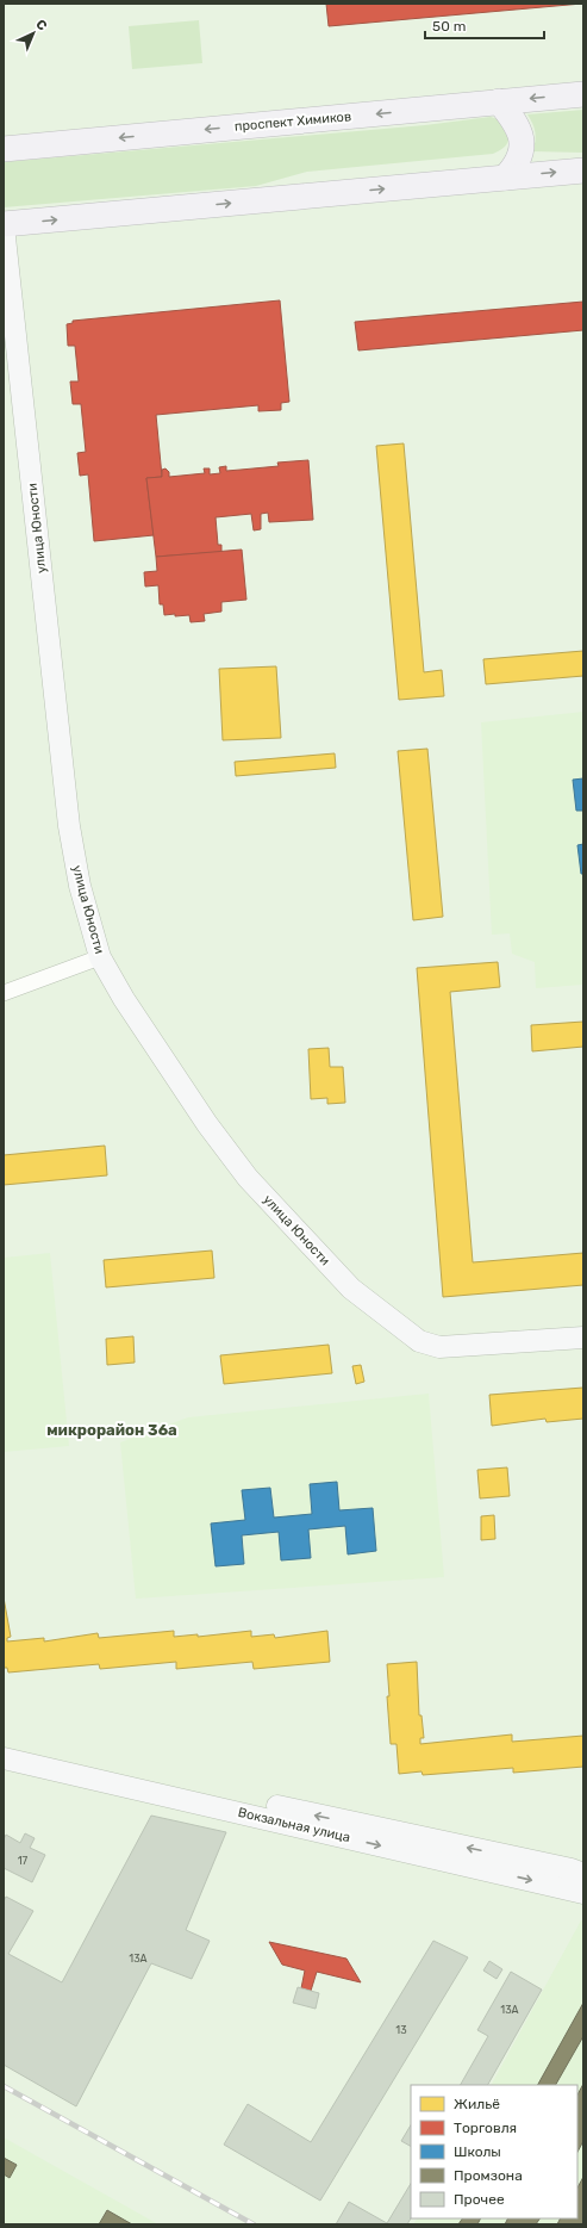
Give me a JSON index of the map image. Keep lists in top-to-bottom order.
{
  "streets": {
    "main road": ["проспект Химиков"],
    "street": ["улица Юности", "Вокзальная улица"]
  },
  "districts": ["микрорайон 36а"],
  "house_numbers": [
    "17",
    "13А",
    "13А",
    "13"
  ],
  "legend": [
    "Жильё",
    "Торговля",
    "Школы",
    "Промзона",
    "Прочее"
  ],
  "scale_bar": "50 m",
  "north": "top right"
}
